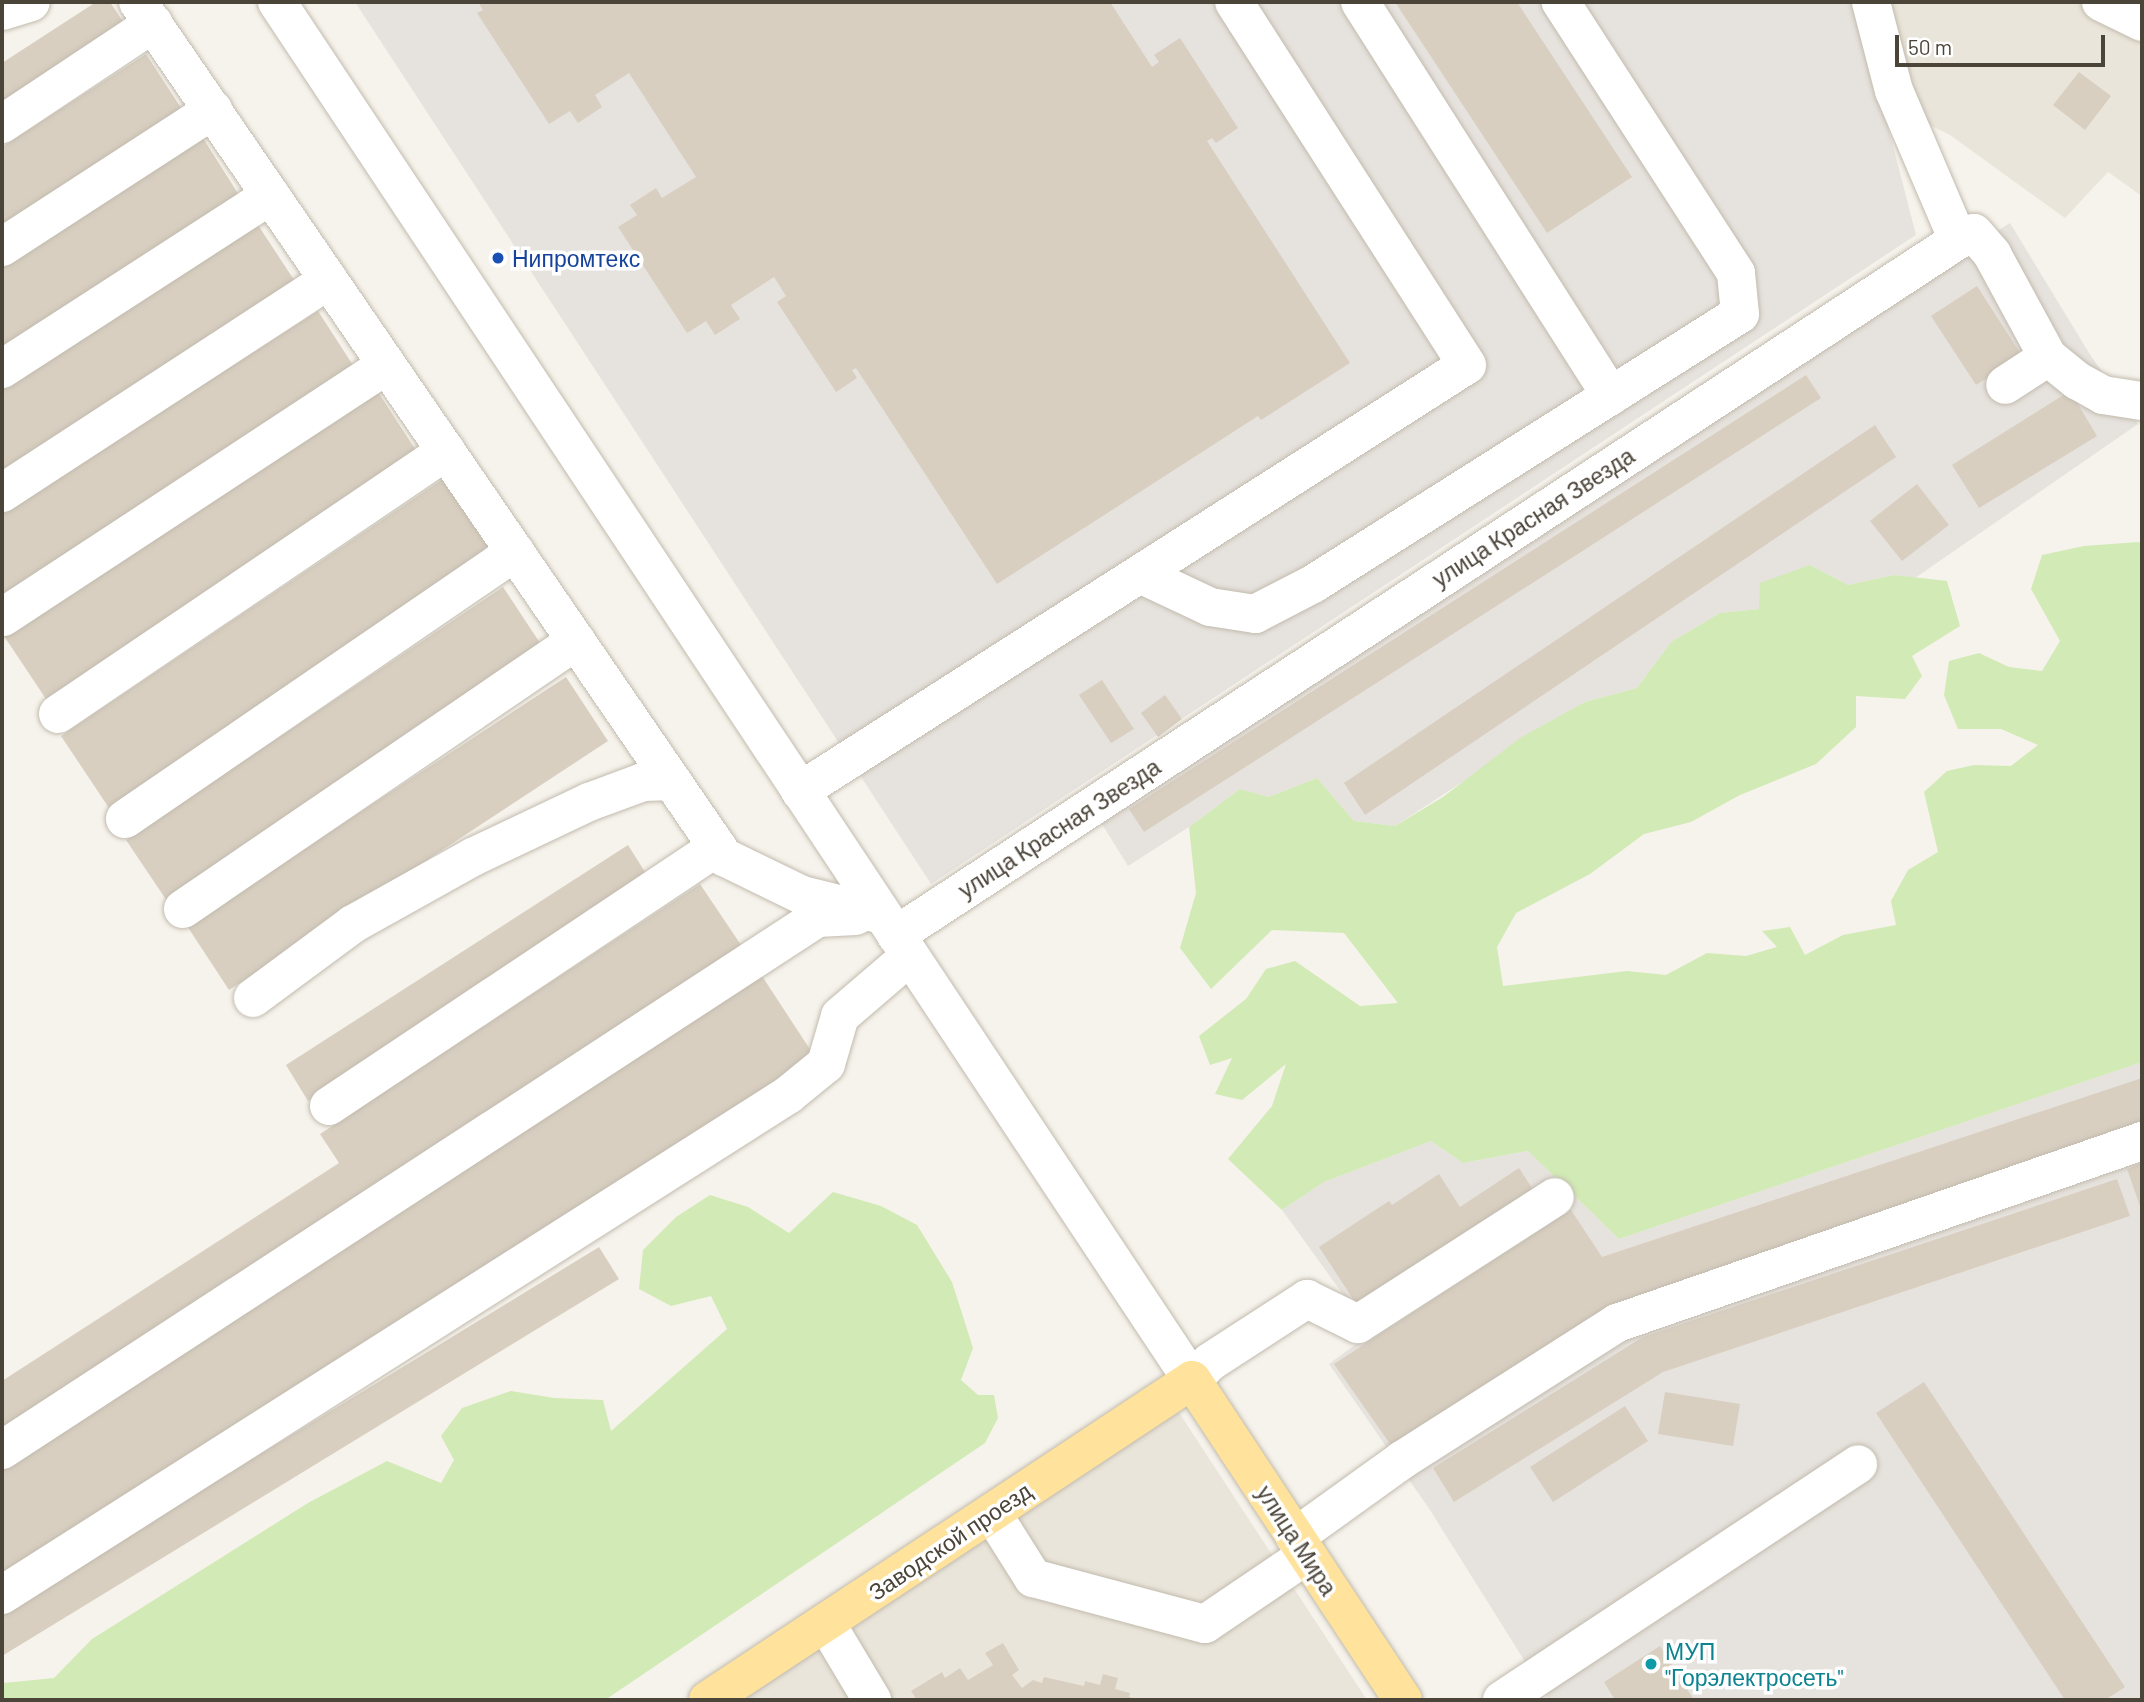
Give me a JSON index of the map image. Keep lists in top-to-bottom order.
{
  "streets": {
    "main road": ["улица Мира", "Заводской проезд"],
    "street": ["улица Красная Звезда"]
  },
  "crossings": [
    ["улица Мира", "Заводской проезд"]
  ],
  "places": ["Нипромтекс", "МУП \"Горэлектросеть\""],
  "scale_bar": "50 m"
}
